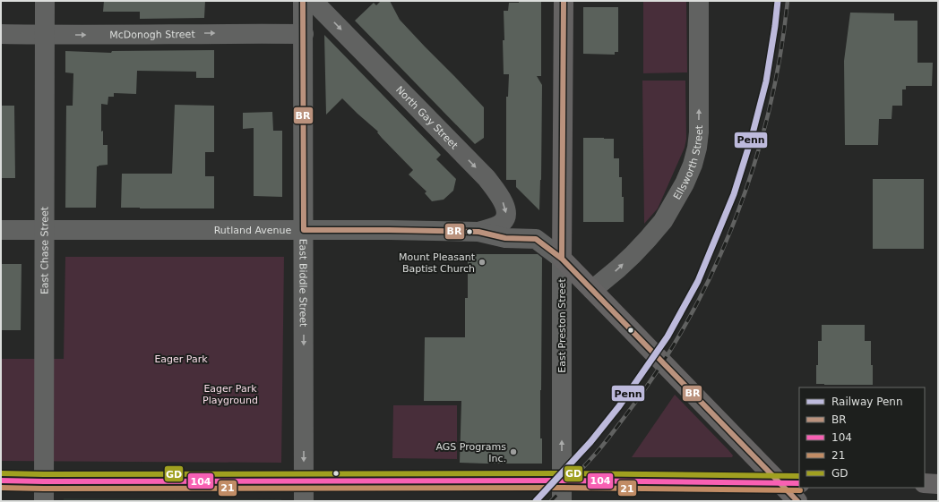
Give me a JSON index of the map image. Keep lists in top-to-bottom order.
{
  "streets": {
    "main road": ["East Preston Street"],
    "street": [
      "McDonogh Street",
      "North Gay Street",
      "Ellsworth Street",
      "Rutland Avenue",
      "East Chase Street",
      "East Biddle Street"
    ]
  },
  "crossings": [
    ["McDonogh Street", "East Chase Street"],
    ["McDonogh Street", "East Biddle Street"],
    ["North Gay Street", "Rutland Avenue"],
    ["Rutland Avenue", "East Chase Street"],
    ["Rutland Avenue", "East Biddle Street"],
    ["Rutland Avenue", "East Preston Street"]
  ],
  "one_way": [
    "McDonogh Street",
    "North Gay Street",
    "Ellsworth Street",
    "East Biddle Street",
    "East Preston Street"
  ],
  "parks": ["Eager Park", "Eager Park Playground"],
  "places": ["Mount Pleasant Baptist Church", "AGS Programs Inc."],
  "lines": [
    "rail line Penn",
    "transit line BR",
    "transit line GD",
    "transit line 104",
    "transit line 21"
  ],
  "legend": [
    "Railway Penn",
    "BR",
    "104",
    "21",
    "GD"
  ]
}
